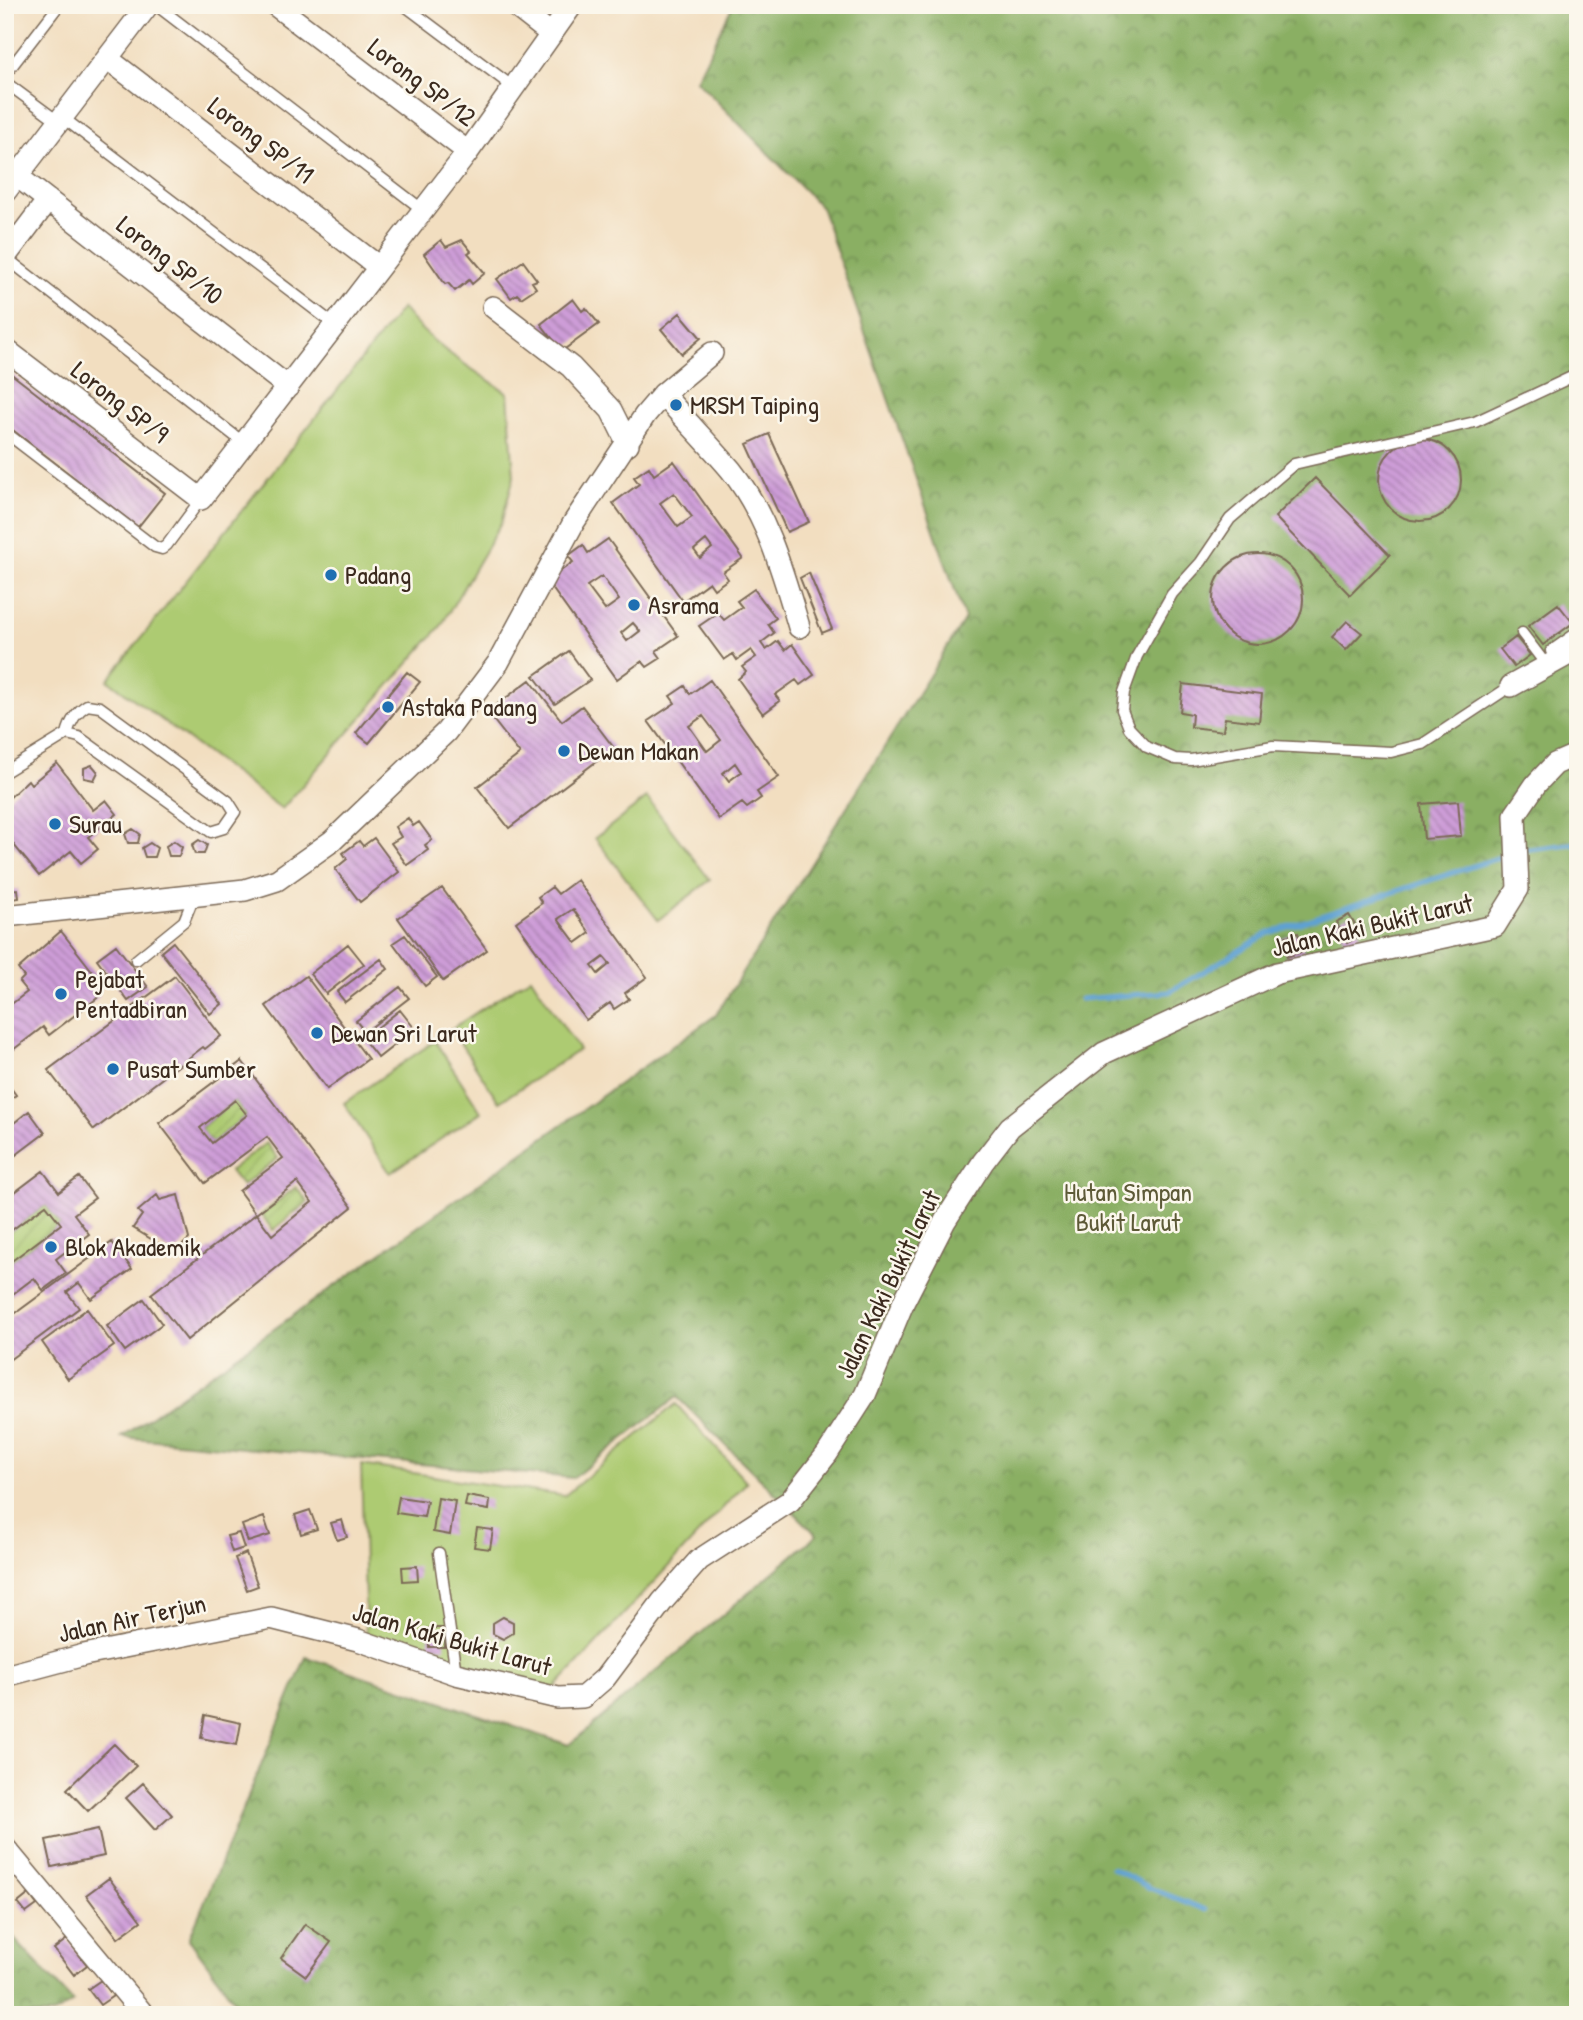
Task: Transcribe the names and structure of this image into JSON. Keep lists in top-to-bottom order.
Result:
{
  "streets": {
    "street": [
      "Lorong SP/12",
      "Lorong SP/11",
      "Lorong SP/10",
      "Lorong SP/9",
      "Jalan Kaki Bukit Larut",
      "Jalan Air Terjun"
    ]
  },
  "crossings": [
    ["Jalan Kaki Bukit Larut", "Jalan Air Terjun"]
  ],
  "parks": ["Hutan Simpan Bukit Larut"],
  "places": [
    "MRSM Taiping",
    "Padang",
    "Asrama",
    "Astaka Padang",
    "Dewan Makan",
    "Surau",
    "Pejabat Pentadbiran",
    "Dewan Sri Larut",
    "Pusat Sumber",
    "Blok Akademik"
  ]
}
